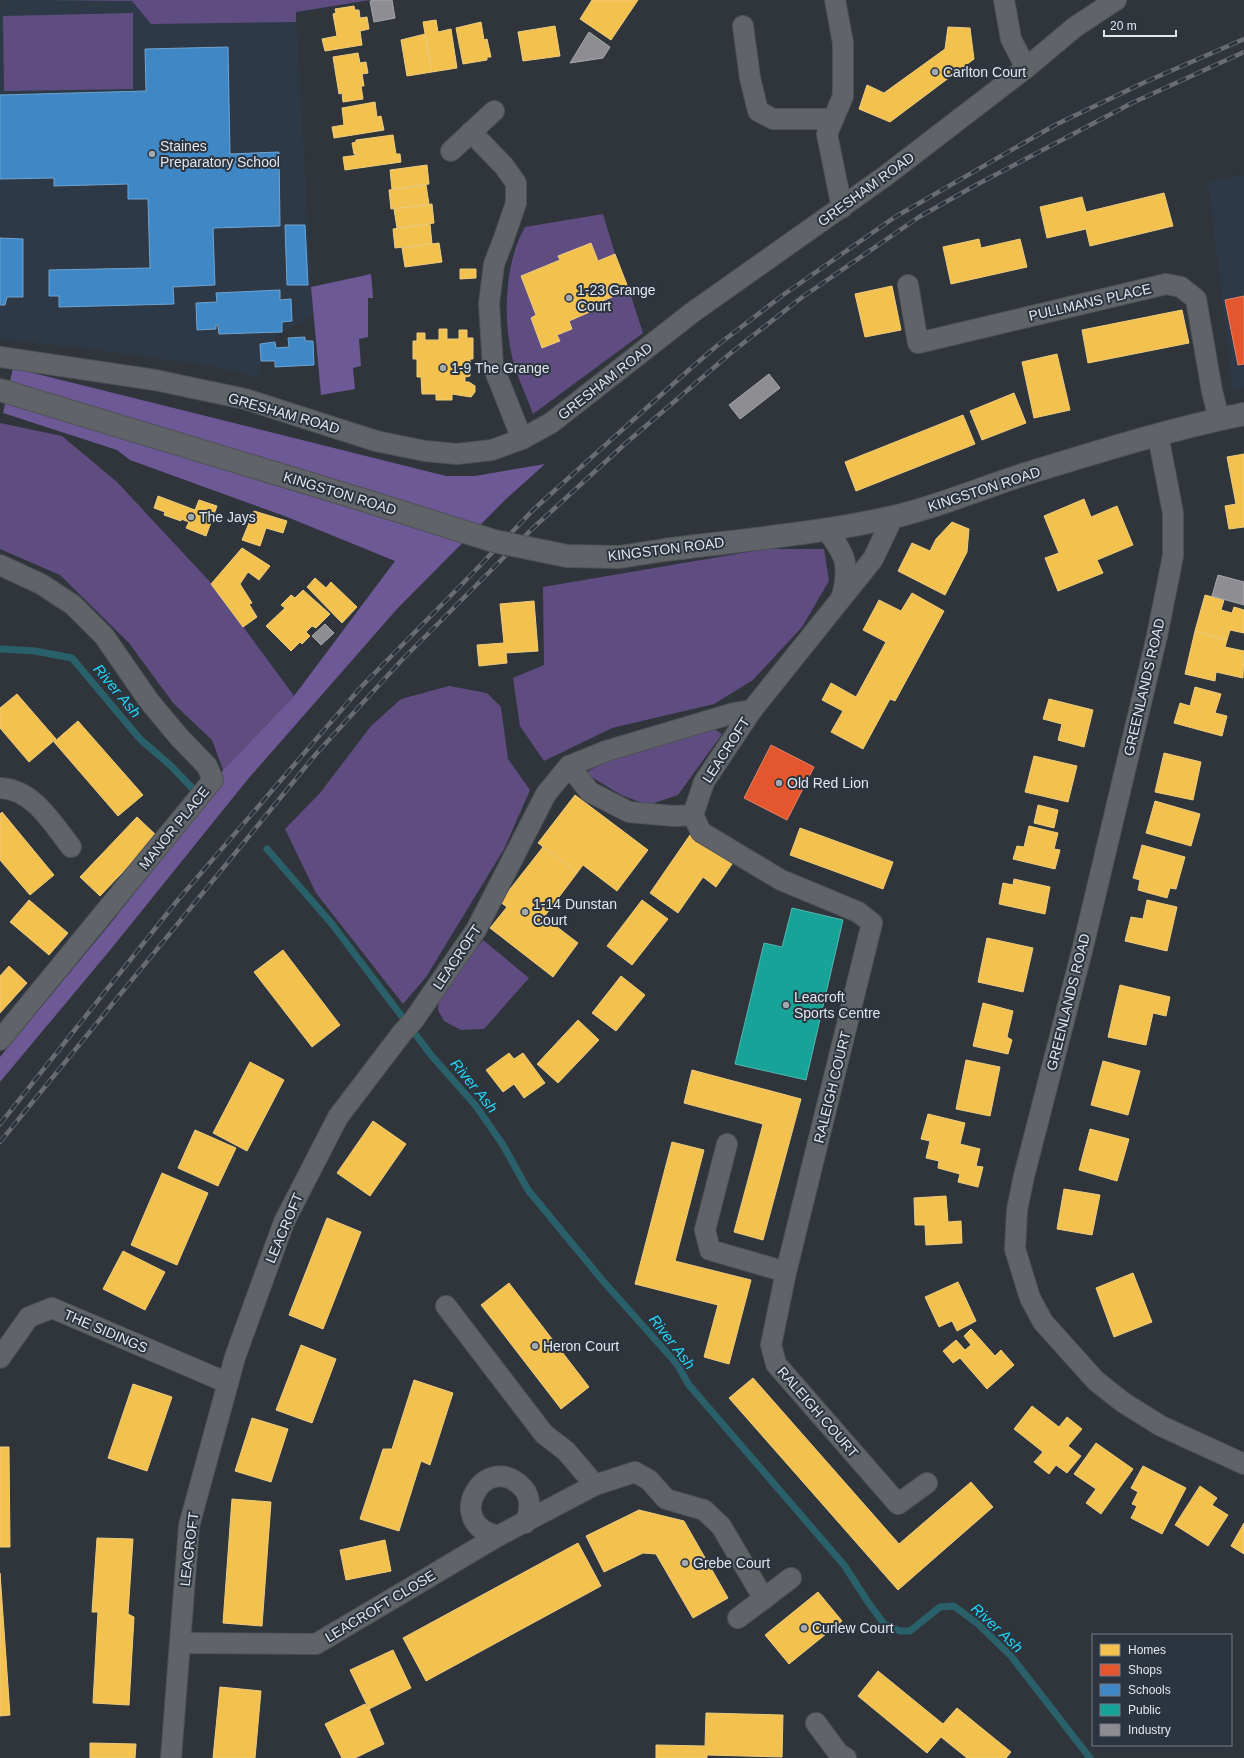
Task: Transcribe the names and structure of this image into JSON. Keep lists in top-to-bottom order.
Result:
{
  "streets": {
    "street": [
      "GRESHAM ROAD",
      "PULLMANS PLACE",
      "KINGSTON ROAD",
      "GREENLANDS ROAD",
      "LEACROFT",
      "MANOR PLACE",
      "RALEIGH COURT",
      "THE SIDINGS",
      "LEACROFT CLOSE"
    ]
  },
  "crossings": [
    ["PULLMANS PLACE", "KINGSTON ROAD"],
    ["KINGSTON ROAD", "GREENLANDS ROAD"],
    ["KINGSTON ROAD", "LEACROFT"],
    ["LEACROFT", "RALEIGH COURT"],
    ["LEACROFT", "THE SIDINGS"],
    ["LEACROFT", "LEACROFT CLOSE"]
  ],
  "water": ["River Ash"],
  "places": [
    "Carlton Court",
    "Staines Preparatory School",
    "1-23 Grange Court",
    "1-9 The Grange",
    "The Jays",
    "Old Red Lion",
    "1-14 Dunstan Court",
    "Leacroft Sports Centre",
    "Heron Court",
    "Grebe Court",
    "Curlew Court"
  ],
  "legend": [
    "Homes",
    "Shops",
    "Schools",
    "Public",
    "Industry"
  ],
  "scale_bar": "20 m"
}
